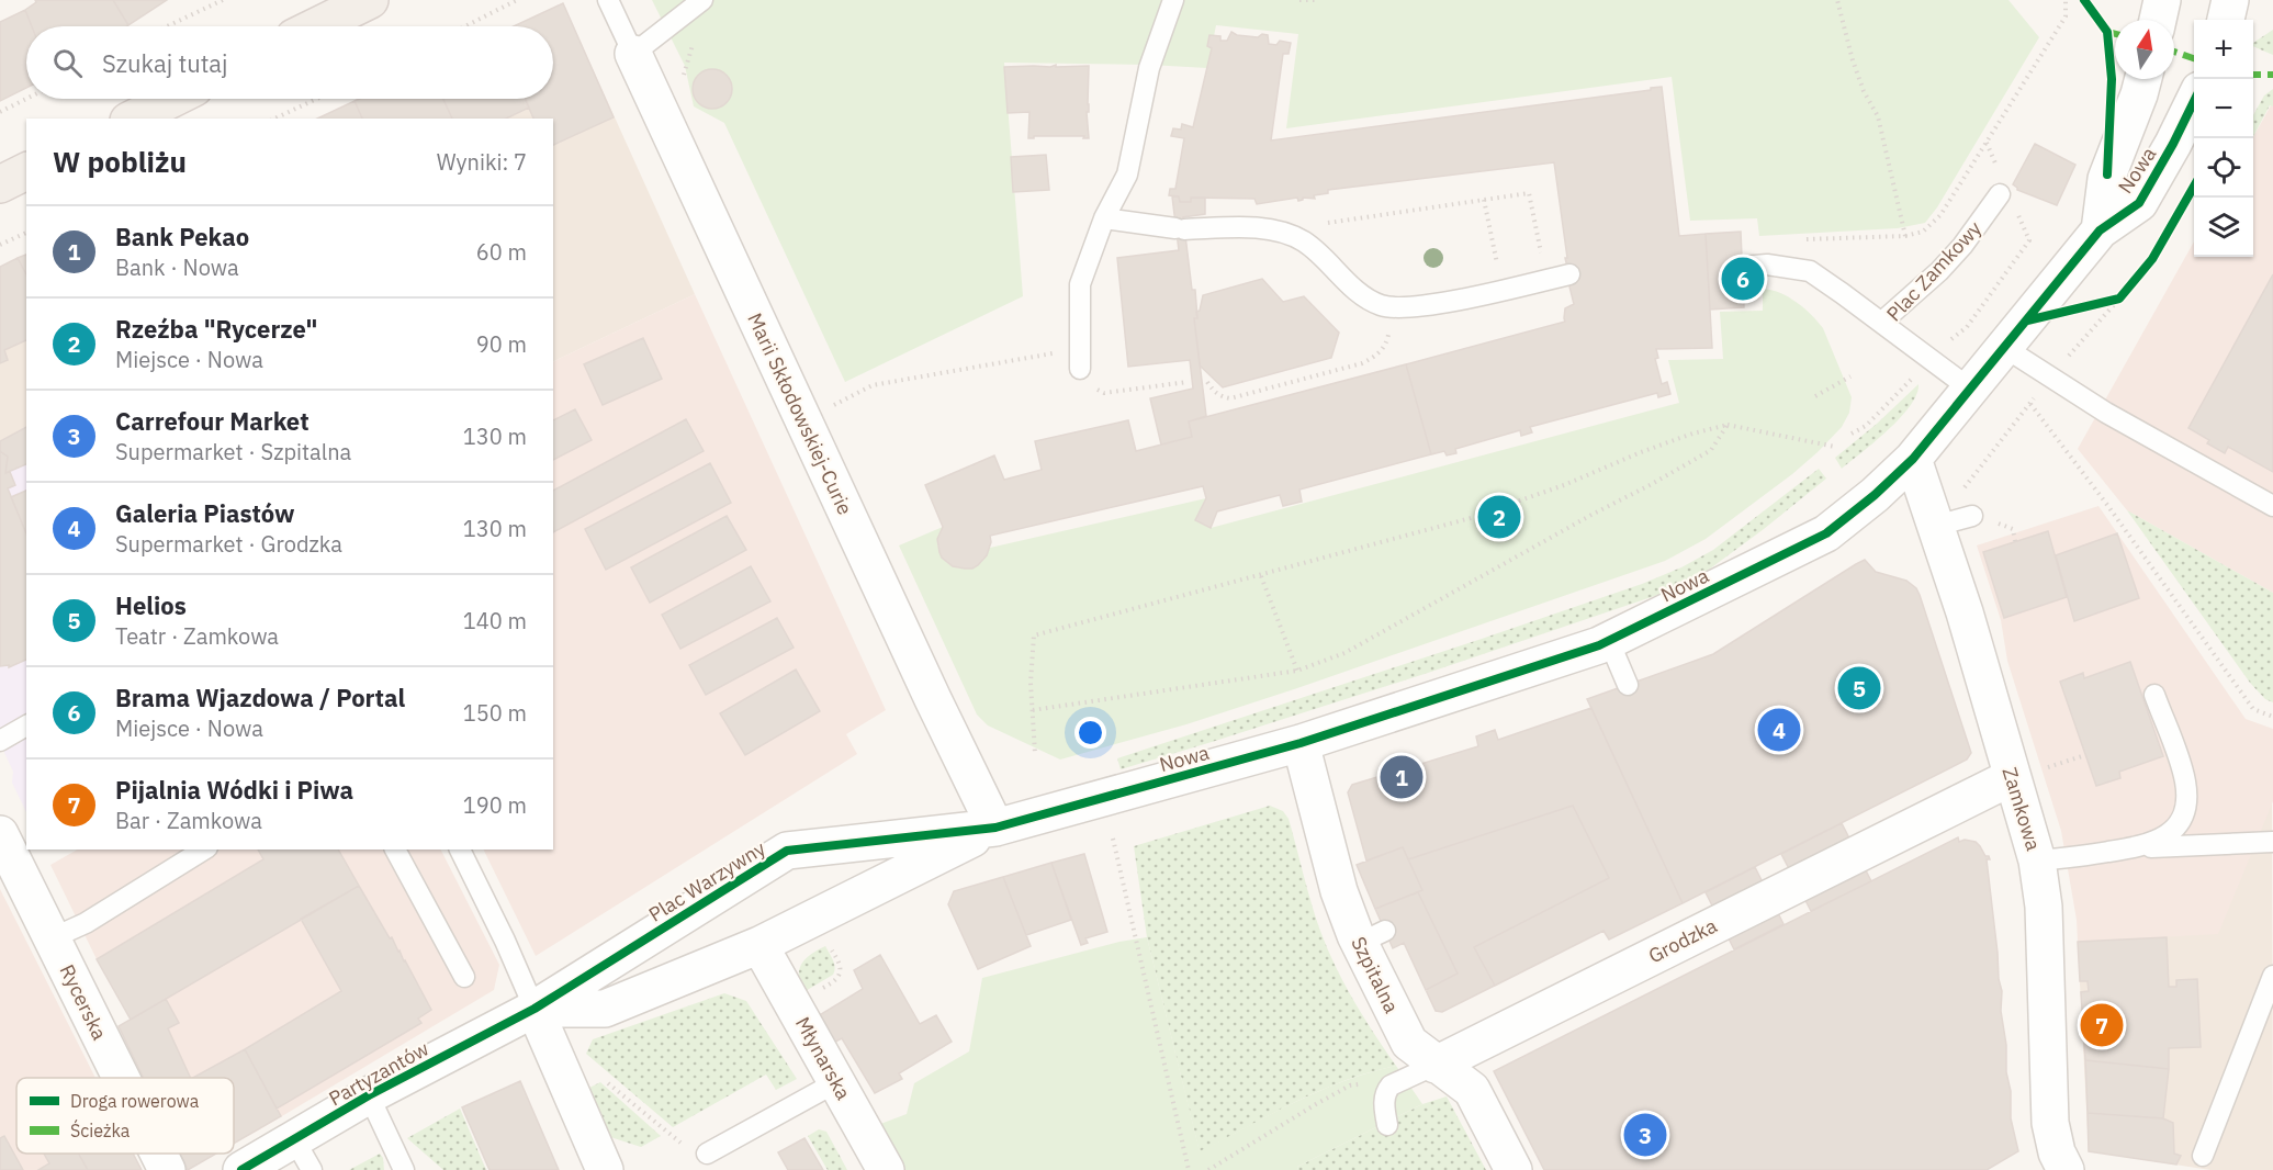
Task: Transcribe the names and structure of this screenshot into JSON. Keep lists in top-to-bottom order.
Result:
{
  "streets": {
    "street": [
      "Nowa",
      "Marii Skłodowskiej-Curie",
      "Zamkowa",
      "Plac Warzywny",
      "Grodzka",
      "Szpitalna",
      "Rycerska",
      "Młynarska",
      "Partyzantów"
    ],
    "lane": ["Plac Zamkowy"]
  },
  "crossings": [
    ["Nowa", "Plac Zamkowy"],
    ["Nowa", "Marii Skłodowskiej-Curie"],
    ["Nowa", "Zamkowa"],
    ["Nowa", "Plac Warzywny"],
    ["Nowa", "Szpitalna"],
    ["Marii Skłodowskiej-Curie", "Plac Warzywny"],
    ["Zamkowa", "Grodzka"],
    ["Plac Warzywny", "Partyzantów"],
    ["Grodzka", "Szpitalna"]
  ],
  "legend": ["Droga rowerowa", "Ścieżka"],
  "north": "top",
  "page": {
    "map_buttons": ["+", "−"],
    "search": "Szukaj tutaj",
    "heading": ["W pobliżu", "Wyniki: 7"],
    "list": [
      {
        "mark": "1",
        "name": "Bank Pekao",
        "note": "Bank · Nowa",
        "value": "60 m"
      },
      {
        "mark": "2",
        "name": "Rzeźba \"Rycerze\"",
        "note": "Miejsce · Nowa",
        "value": "90 m"
      },
      {
        "mark": "3",
        "name": "Carrefour Market",
        "note": "Supermarket · Szpitalna",
        "value": "130 m"
      },
      {
        "mark": "4",
        "name": "Galeria Piastów",
        "note": "Supermarket · Grodzka",
        "value": "130 m"
      },
      {
        "mark": "5",
        "name": "Helios",
        "note": "Teatr · Zamkowa",
        "value": "140 m"
      },
      {
        "mark": "6",
        "name": "Brama Wjazdowa / Portal",
        "note": "Miejsce · Nowa",
        "value": "150 m"
      },
      {
        "mark": "7",
        "name": "Pijalnia Wódki i Piwa",
        "note": "Bar · Zamkowa",
        "value": "190 m"
      }
    ],
    "pins": [
      "6",
      "2",
      "5",
      "4",
      "1",
      "7",
      "3"
    ]
  }
}
